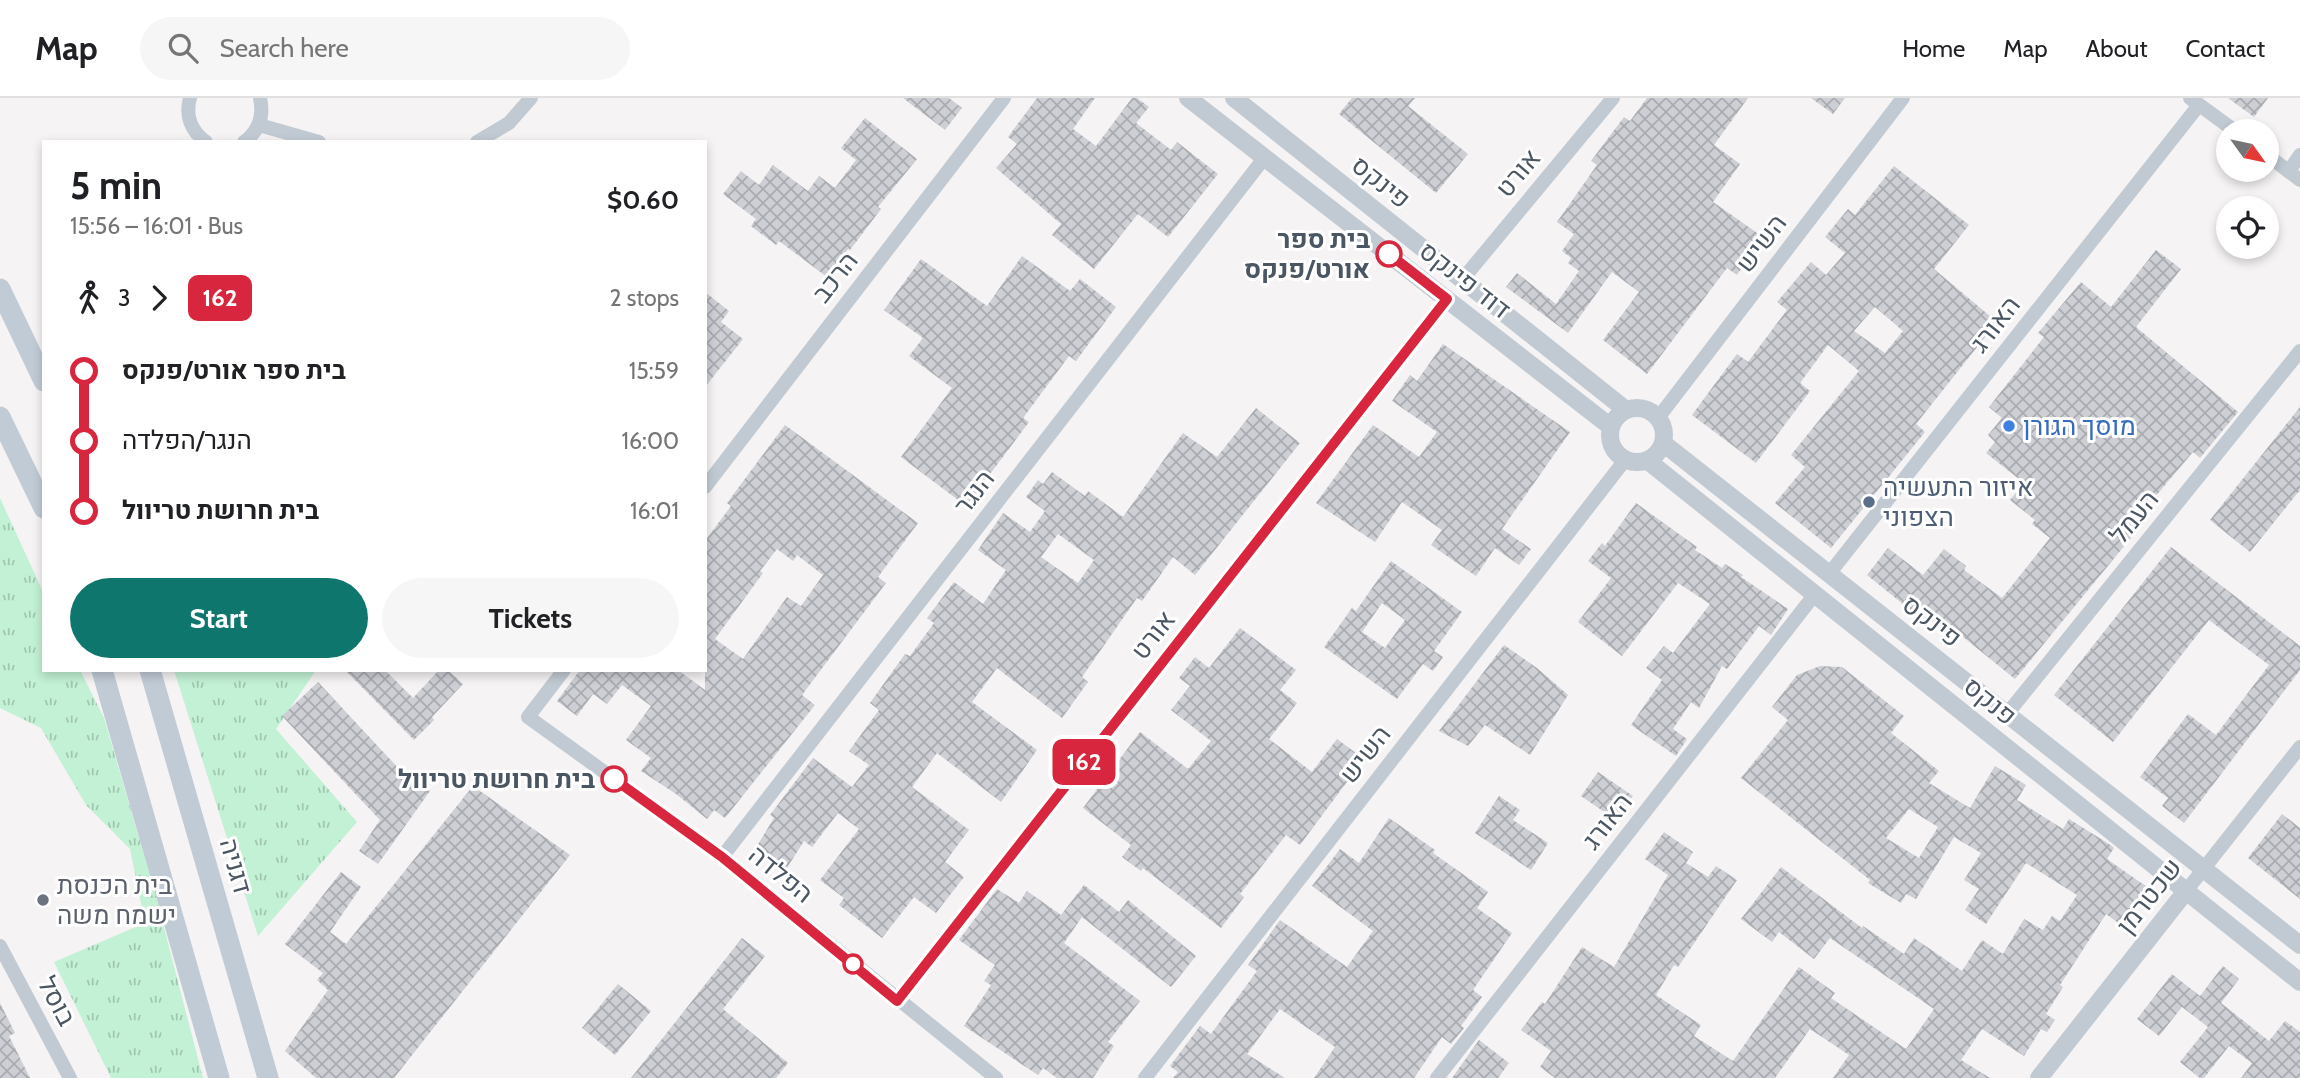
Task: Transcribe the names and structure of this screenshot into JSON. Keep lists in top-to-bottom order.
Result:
{
  "streets": {
    "main road": ["דגניה"],
    "street": [
      "אורט",
      "פינקס",
      "השיש",
      "הרכב",
      "דוד פינקס",
      "האורג",
      "הנגר",
      "העמל",
      "פנקס",
      "הפלדה",
      "שכטרמן",
      "בוסל"
    ]
  },
  "crossings": [
    ["אורט", "פינקס"],
    ["אורט", "דוד פינקס"],
    ["אורט", "הפלדה"],
    ["פינקס", "השיש"],
    ["פינקס", "דוד פינקס"],
    ["פינקס", "האורג"],
    ["פינקס", "העמל"],
    ["פינקס", "פנקס"],
    ["פינקס", "שכטרמן"],
    ["השיש", "דוד פינקס"],
    ["השיש", "פנקס"],
    ["דוד פינקס", "הנגר"],
    ["דוד פינקס", "פנקס"],
    ["האורג", "פנקס"],
    ["הנגר", "הפלדה"],
    ["פנקס", "שכטרמן"]
  ],
  "places": [
    "בית ספר אורט/פנקס",
    "מוסך הגורן",
    "איזור התעשיה הצפוני",
    "בית חרושת טריוול",
    "בית הכנסת ישמח משה"
  ],
  "lines": ["bus line 162"],
  "north": "bottom right",
  "page": {
    "header": "Map",
    "search": "Search here",
    "nav": [
      "Home",
      "Map",
      "About",
      "Contact"
    ],
    "on_map": "162",
    "heading": ["5 min", "15:56 – 16:01 · Bus", "$0.60"],
    "legs": ["3", "162", "2 stops"],
    "list": [
      {
        "name": "בית ספר אורט/פנקס",
        "value": "15:59"
      },
      {
        "name": "הנגר/הפלדה",
        "value": "16:00"
      },
      {
        "name": "בית חרושת טריוול",
        "value": "16:01"
      }
    ],
    "buttons": ["Start", "Tickets"]
  }
}
